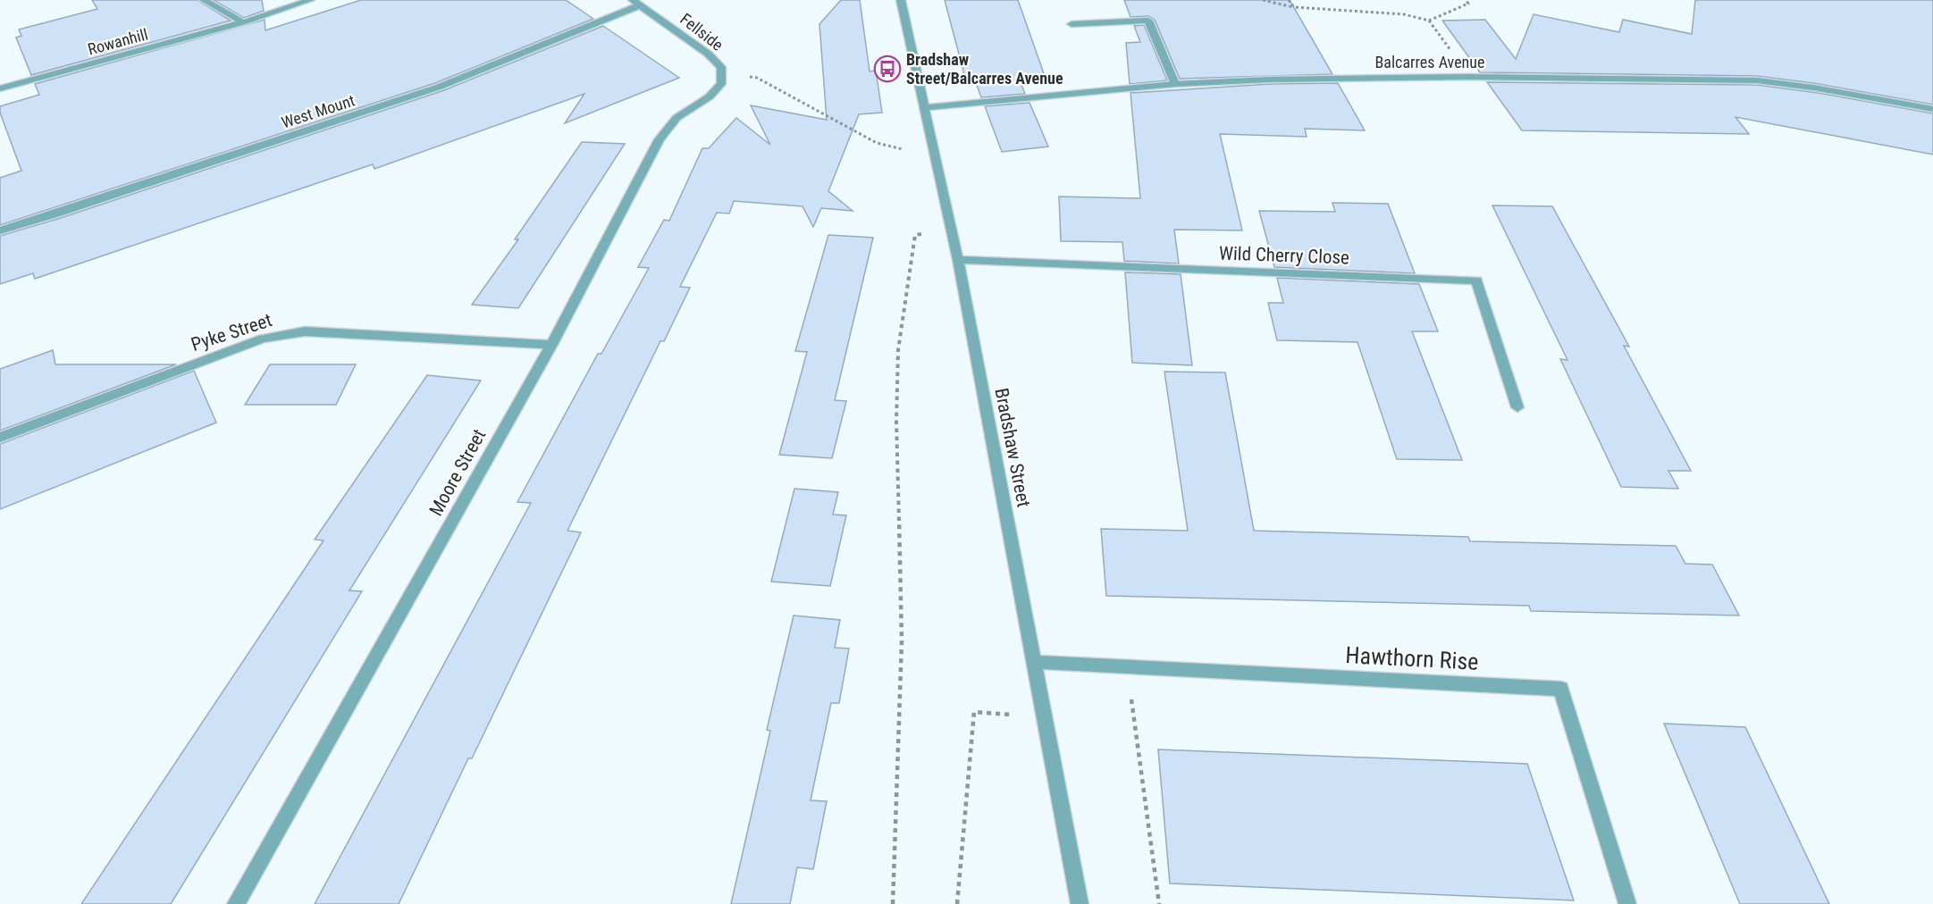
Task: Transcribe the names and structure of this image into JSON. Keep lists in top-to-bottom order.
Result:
{
  "streets": {
    "street": [
      "Fellside",
      "Rowanhill",
      "Balcarres Avenue",
      "West Mount",
      "Wild Cherry Close",
      "Pyke Street",
      "Bradshaw Street",
      "Moore Street",
      "Hawthorn Rise"
    ]
  },
  "crossings": [
    ["Fellside", "West Mount"],
    ["Fellside", "Moore Street"],
    ["Balcarres Avenue", "Bradshaw Street"],
    ["Wild Cherry Close", "Bradshaw Street"],
    ["Pyke Street", "Moore Street"],
    ["Bradshaw Street", "Hawthorn Rise"]
  ],
  "places": {
    "bus stop": ["Bradshaw Street/Balcarres Avenue"]
  }
}
